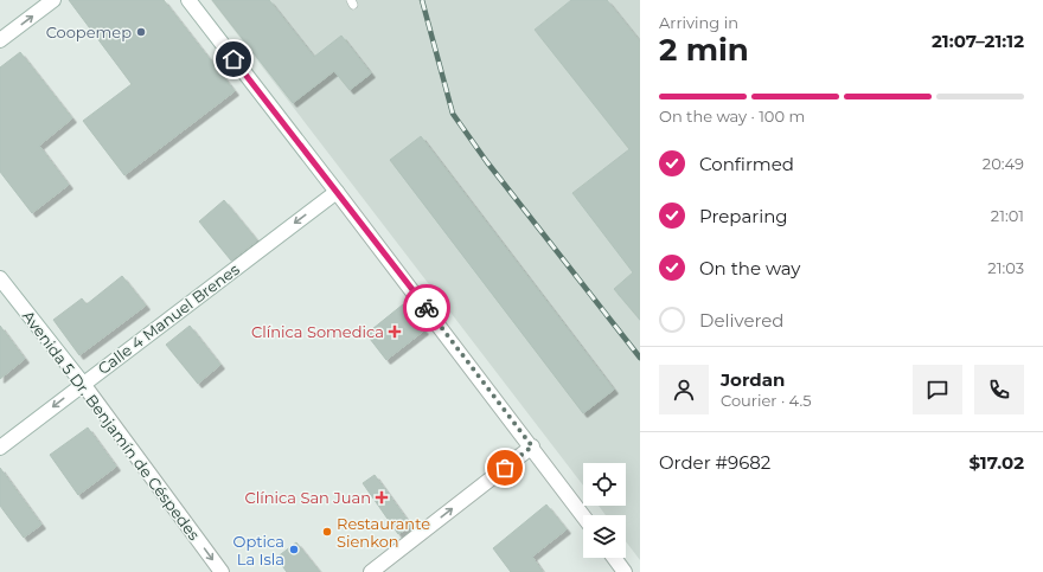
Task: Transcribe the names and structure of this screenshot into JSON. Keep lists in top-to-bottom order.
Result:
{
  "streets": {
    "street": ["Calle 4 Manuel Brenes", "Avenida 5 Dr. Benjamín de Céspedes"]
  },
  "crossings": [
    ["Calle 4 Manuel Brenes", "Avenida 5 Dr. Benjamín de Céspedes"]
  ],
  "one_way": ["Calle 4 Manuel Brenes", "Avenida 5 Dr. Benjamín de Céspedes"],
  "places": {
    "other": ["Coopemep", "Restaurante Sienkon", "Optica La Isla"],
    "health": ["Clínica Somedica", "Clínica San Juan"]
  },
  "page": {
    "heading": ["2 min", "Arriving in", "21:07–21:12"],
    "panel": [
      "Jordan",
      "Courier · 4.5",
      "Order #9682",
      "$17.02"
    ],
    "bar": "On the way · 100 m",
    "list": [
      ["Confirmed", "20:49"],
      ["Preparing", "21:01"],
      ["On the way", "21:03"],
      "Delivered"
    ]
  }
}
